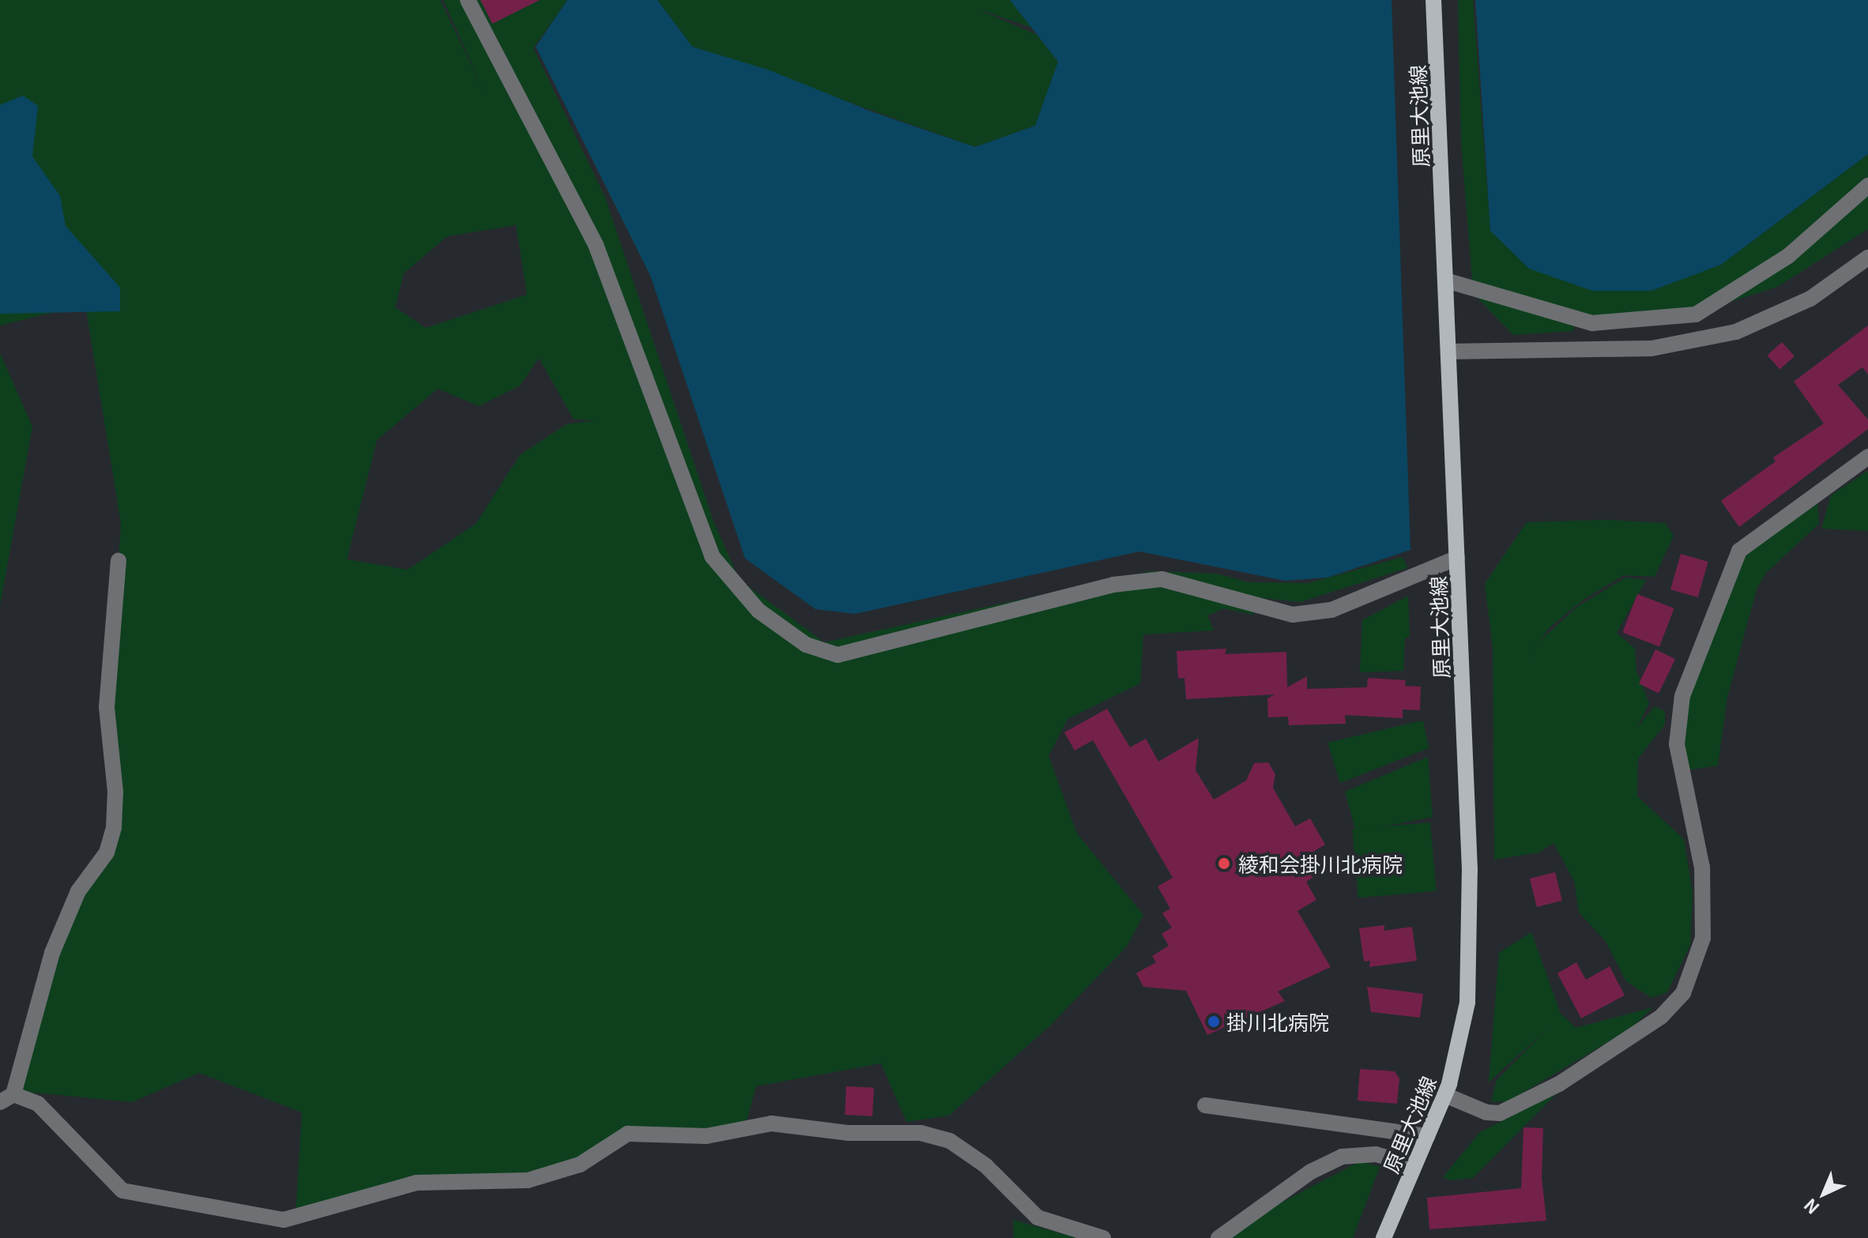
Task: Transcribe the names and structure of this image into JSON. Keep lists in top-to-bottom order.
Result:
{
  "streets": {
    "main road": ["原里大池線"]
  },
  "places": ["綾和会掛川北病院", "掛川北病院"],
  "north": "bottom left"
}
